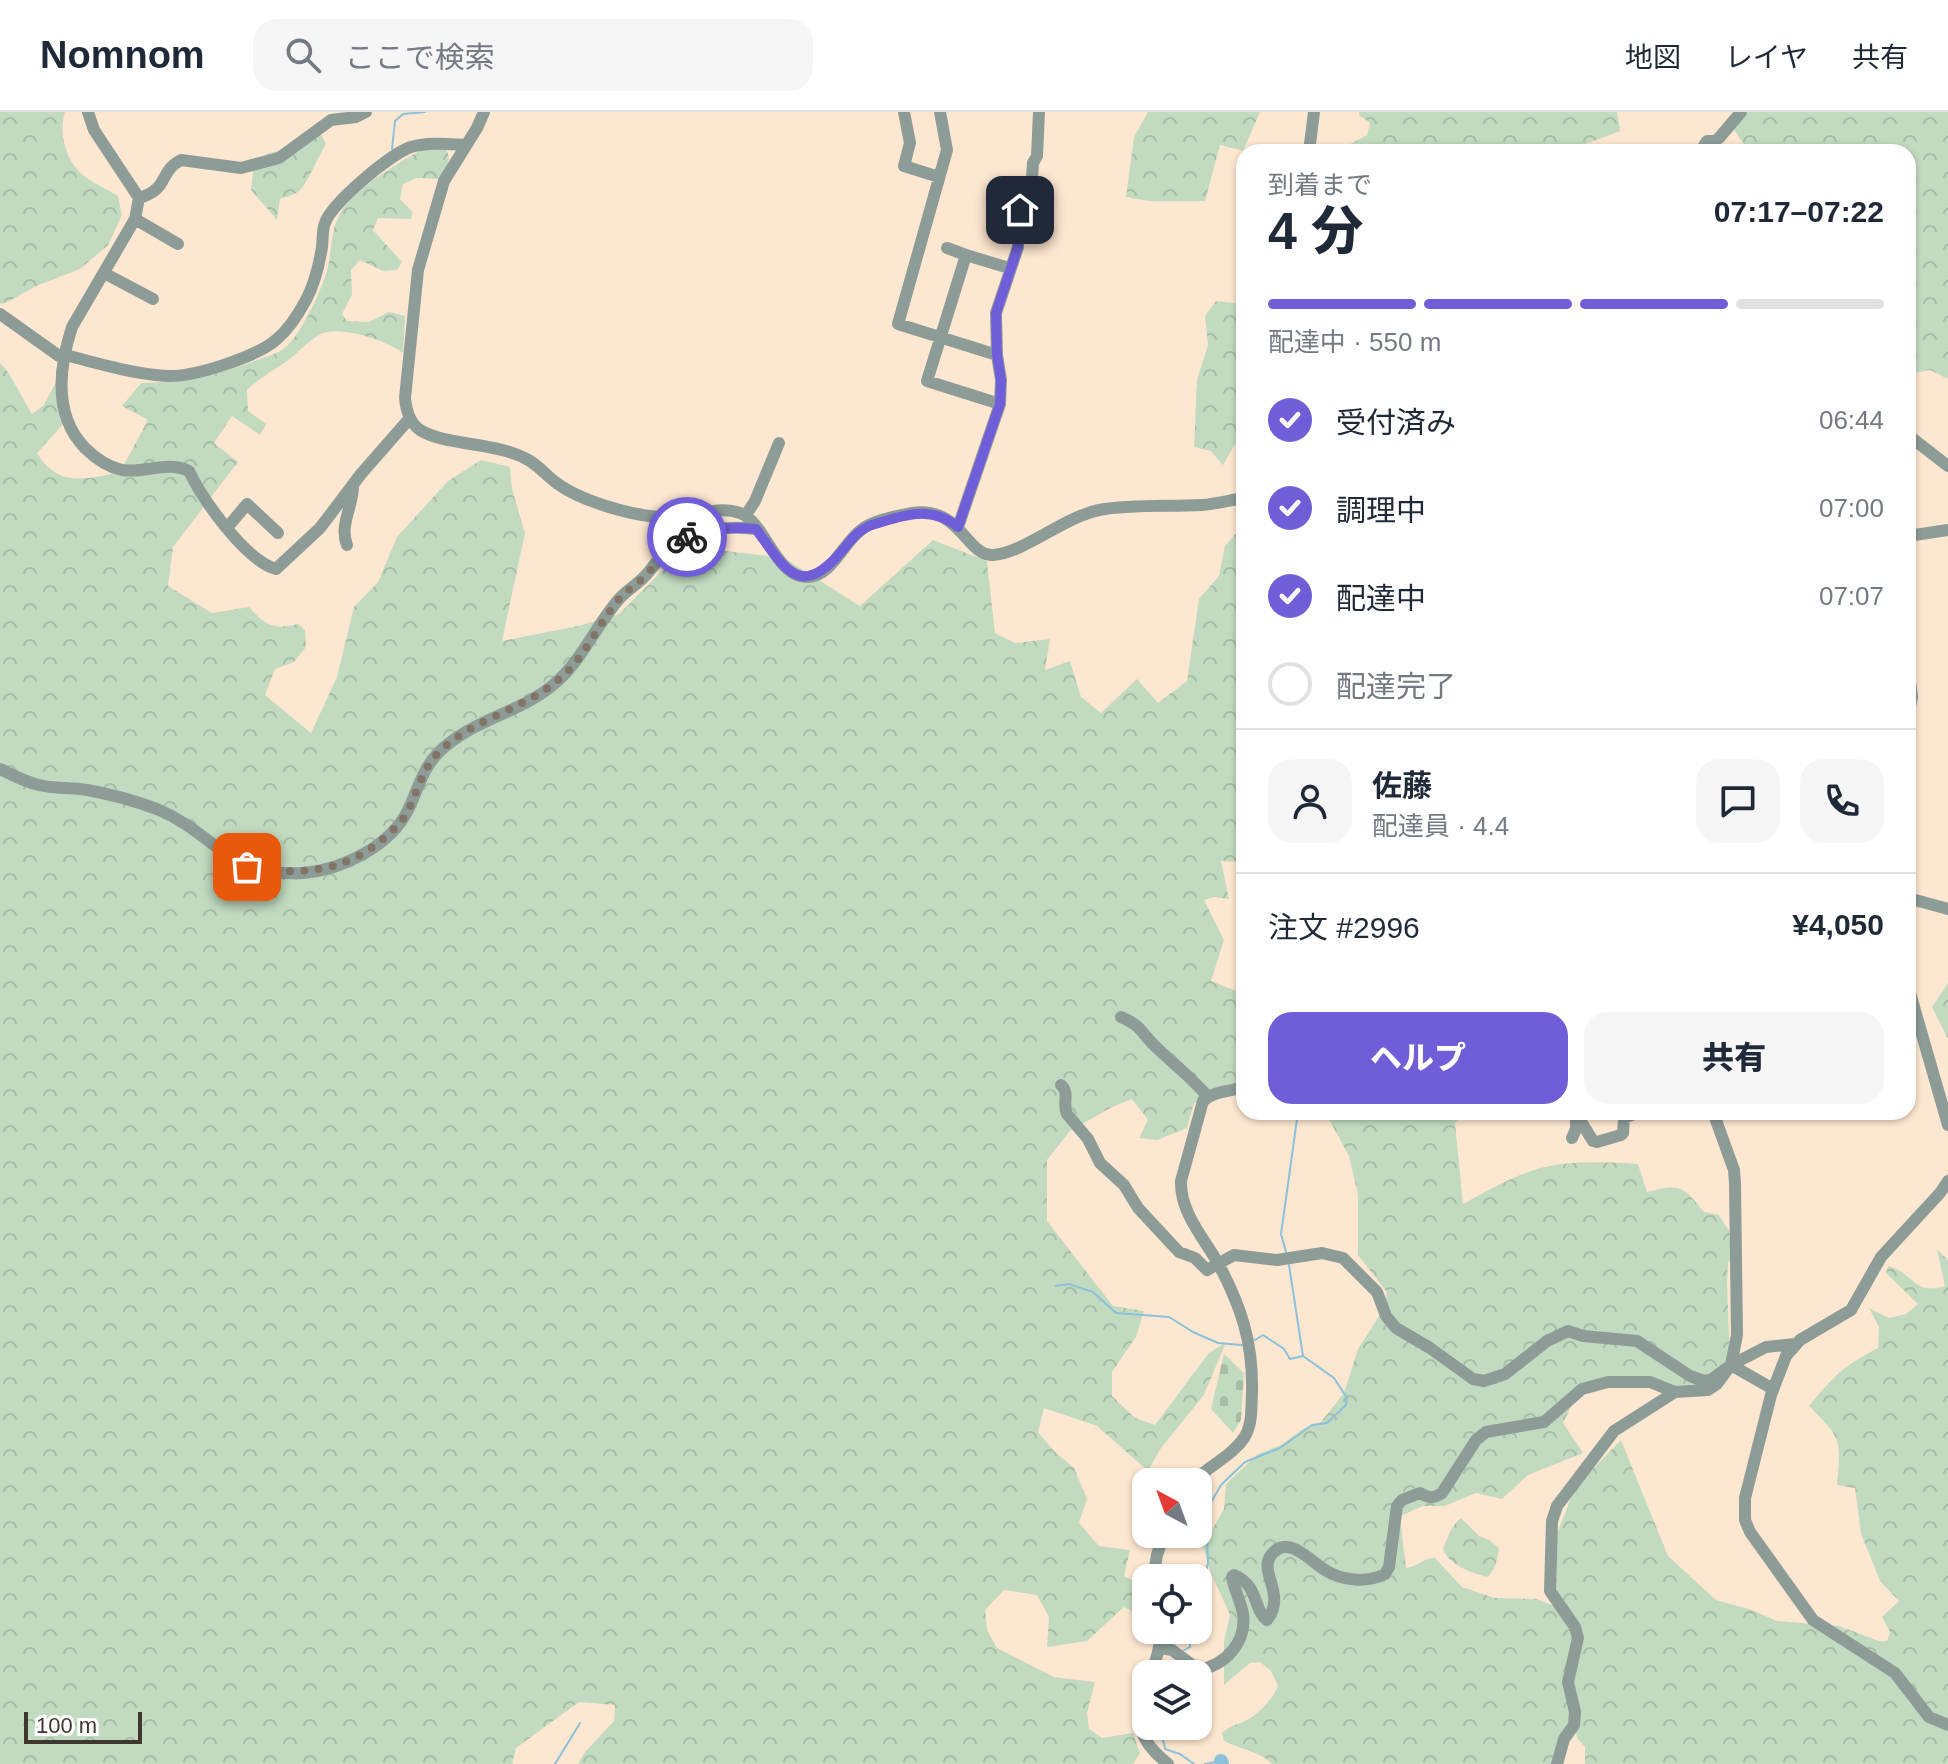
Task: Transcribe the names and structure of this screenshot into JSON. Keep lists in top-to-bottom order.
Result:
{
  "scale_bar": "100 m",
  "north": "top left",
  "page": {
    "header": "Nomnom",
    "search": "ここで検索",
    "nav": ["地図", "レイヤ", "共有"],
    "heading": ["4 分", "到着まで", "07:17–07:22"],
    "panel": [
      "佐藤",
      "配達員 · 4.4",
      "注文 #2996",
      "¥4,050"
    ],
    "bar": "配達中 · 550 m",
    "list": [
      ["受付済み", "06:44"],
      ["調理中", "07:00"],
      ["配達中", "07:07"],
      "配達完了"
    ],
    "buttons": ["ヘルプ", "共有"],
    "scale": "100 m"
  }
}
